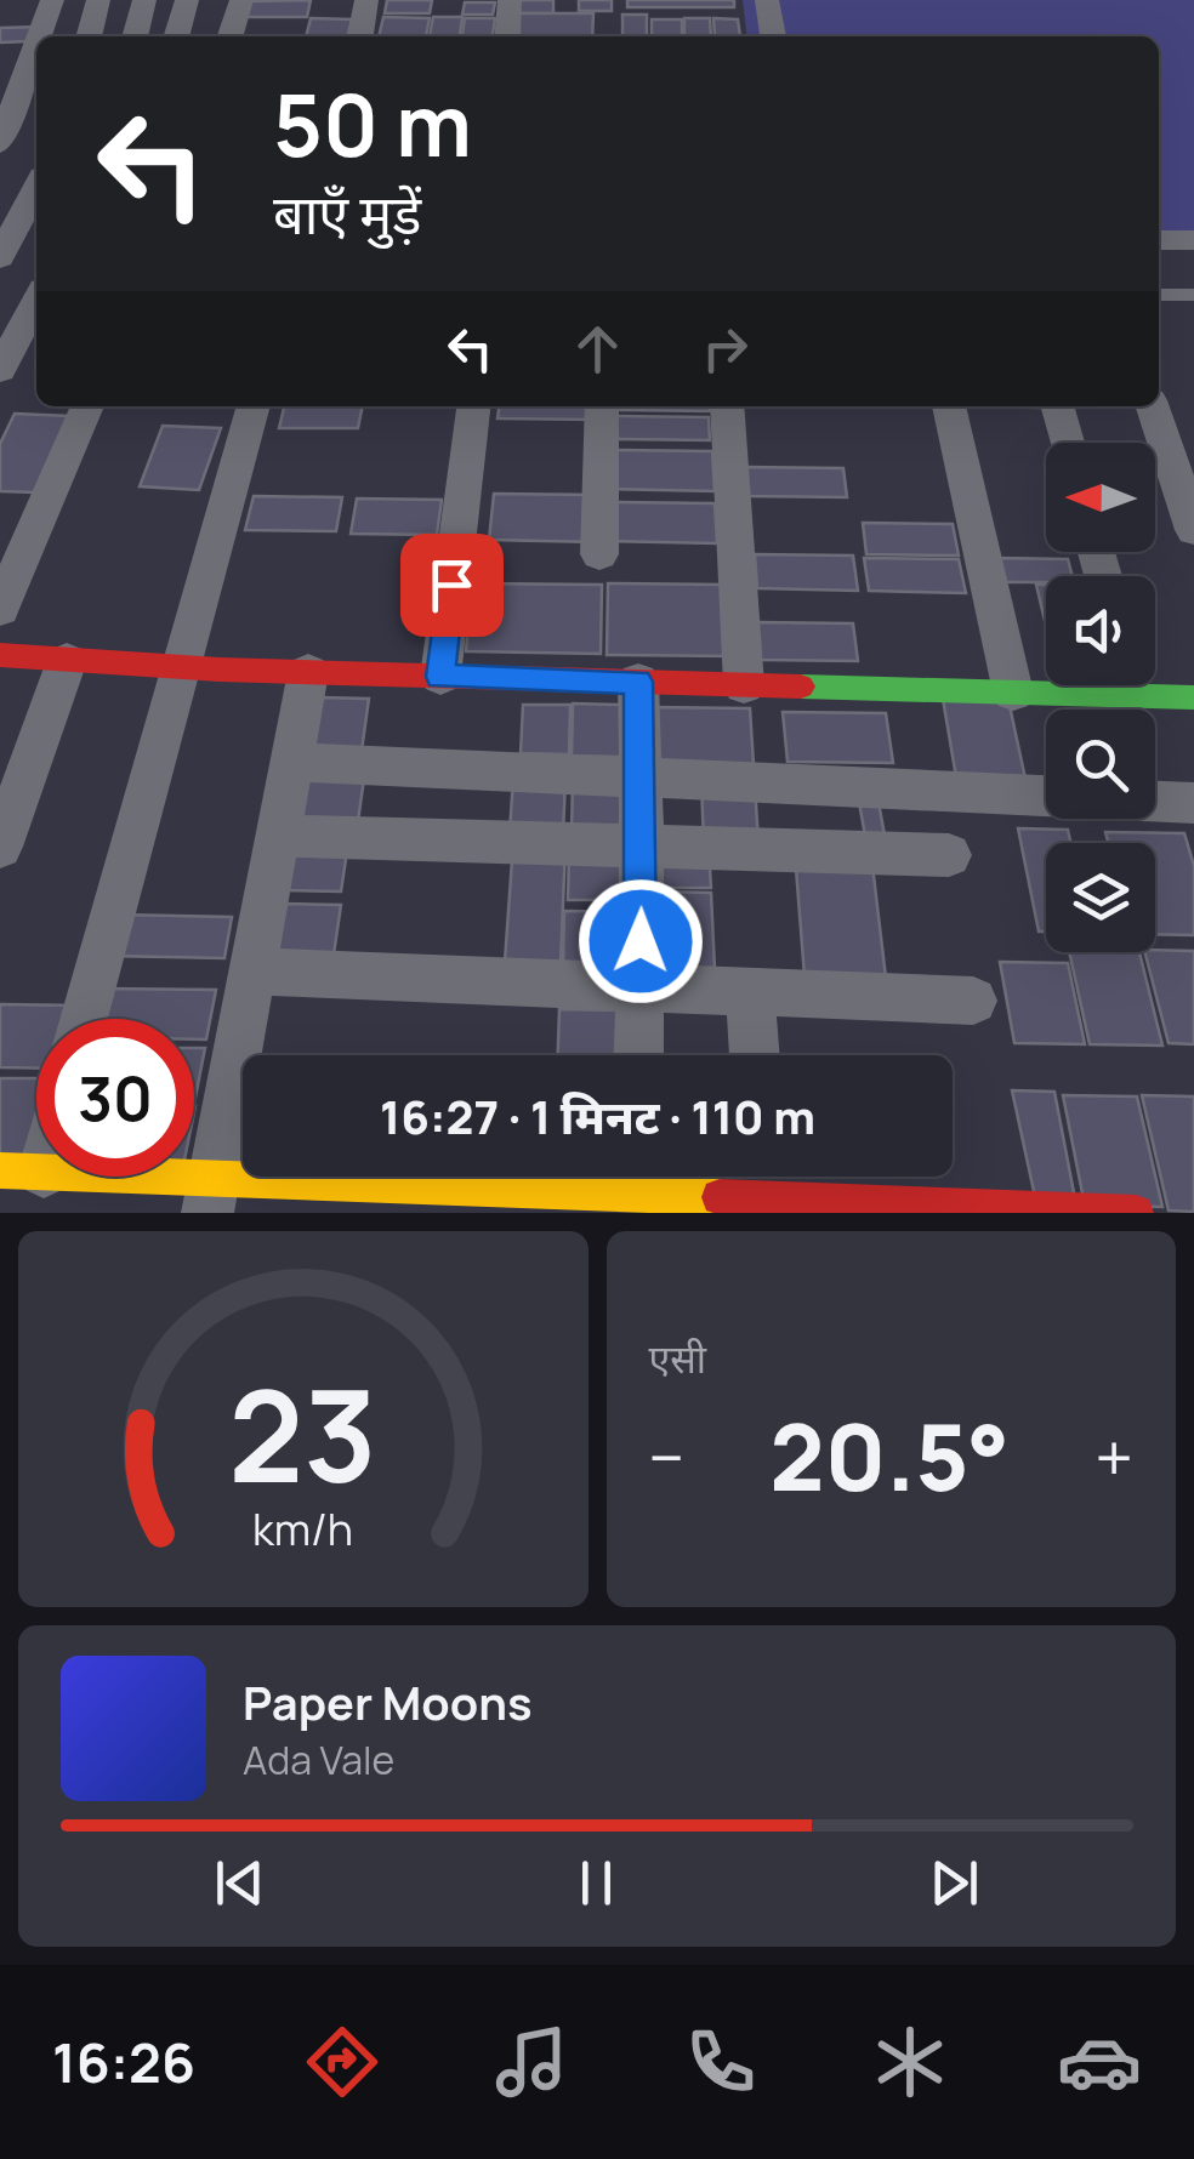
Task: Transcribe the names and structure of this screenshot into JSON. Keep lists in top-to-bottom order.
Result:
{
  "north": "left",
  "page": {
    "turn": ["50 m", "बाएँ मुड़ें"],
    "limit": "30",
    "trip": "16:27 · 1 मिनट · 110 m",
    "tile": "एसी",
    "heat": ["−", "20.5°", "+"],
    "song": ["Paper Moons", "Ada Vale"],
    "tabs": "16:26",
    "gauge": ["23", "km/h"]
  }
}
